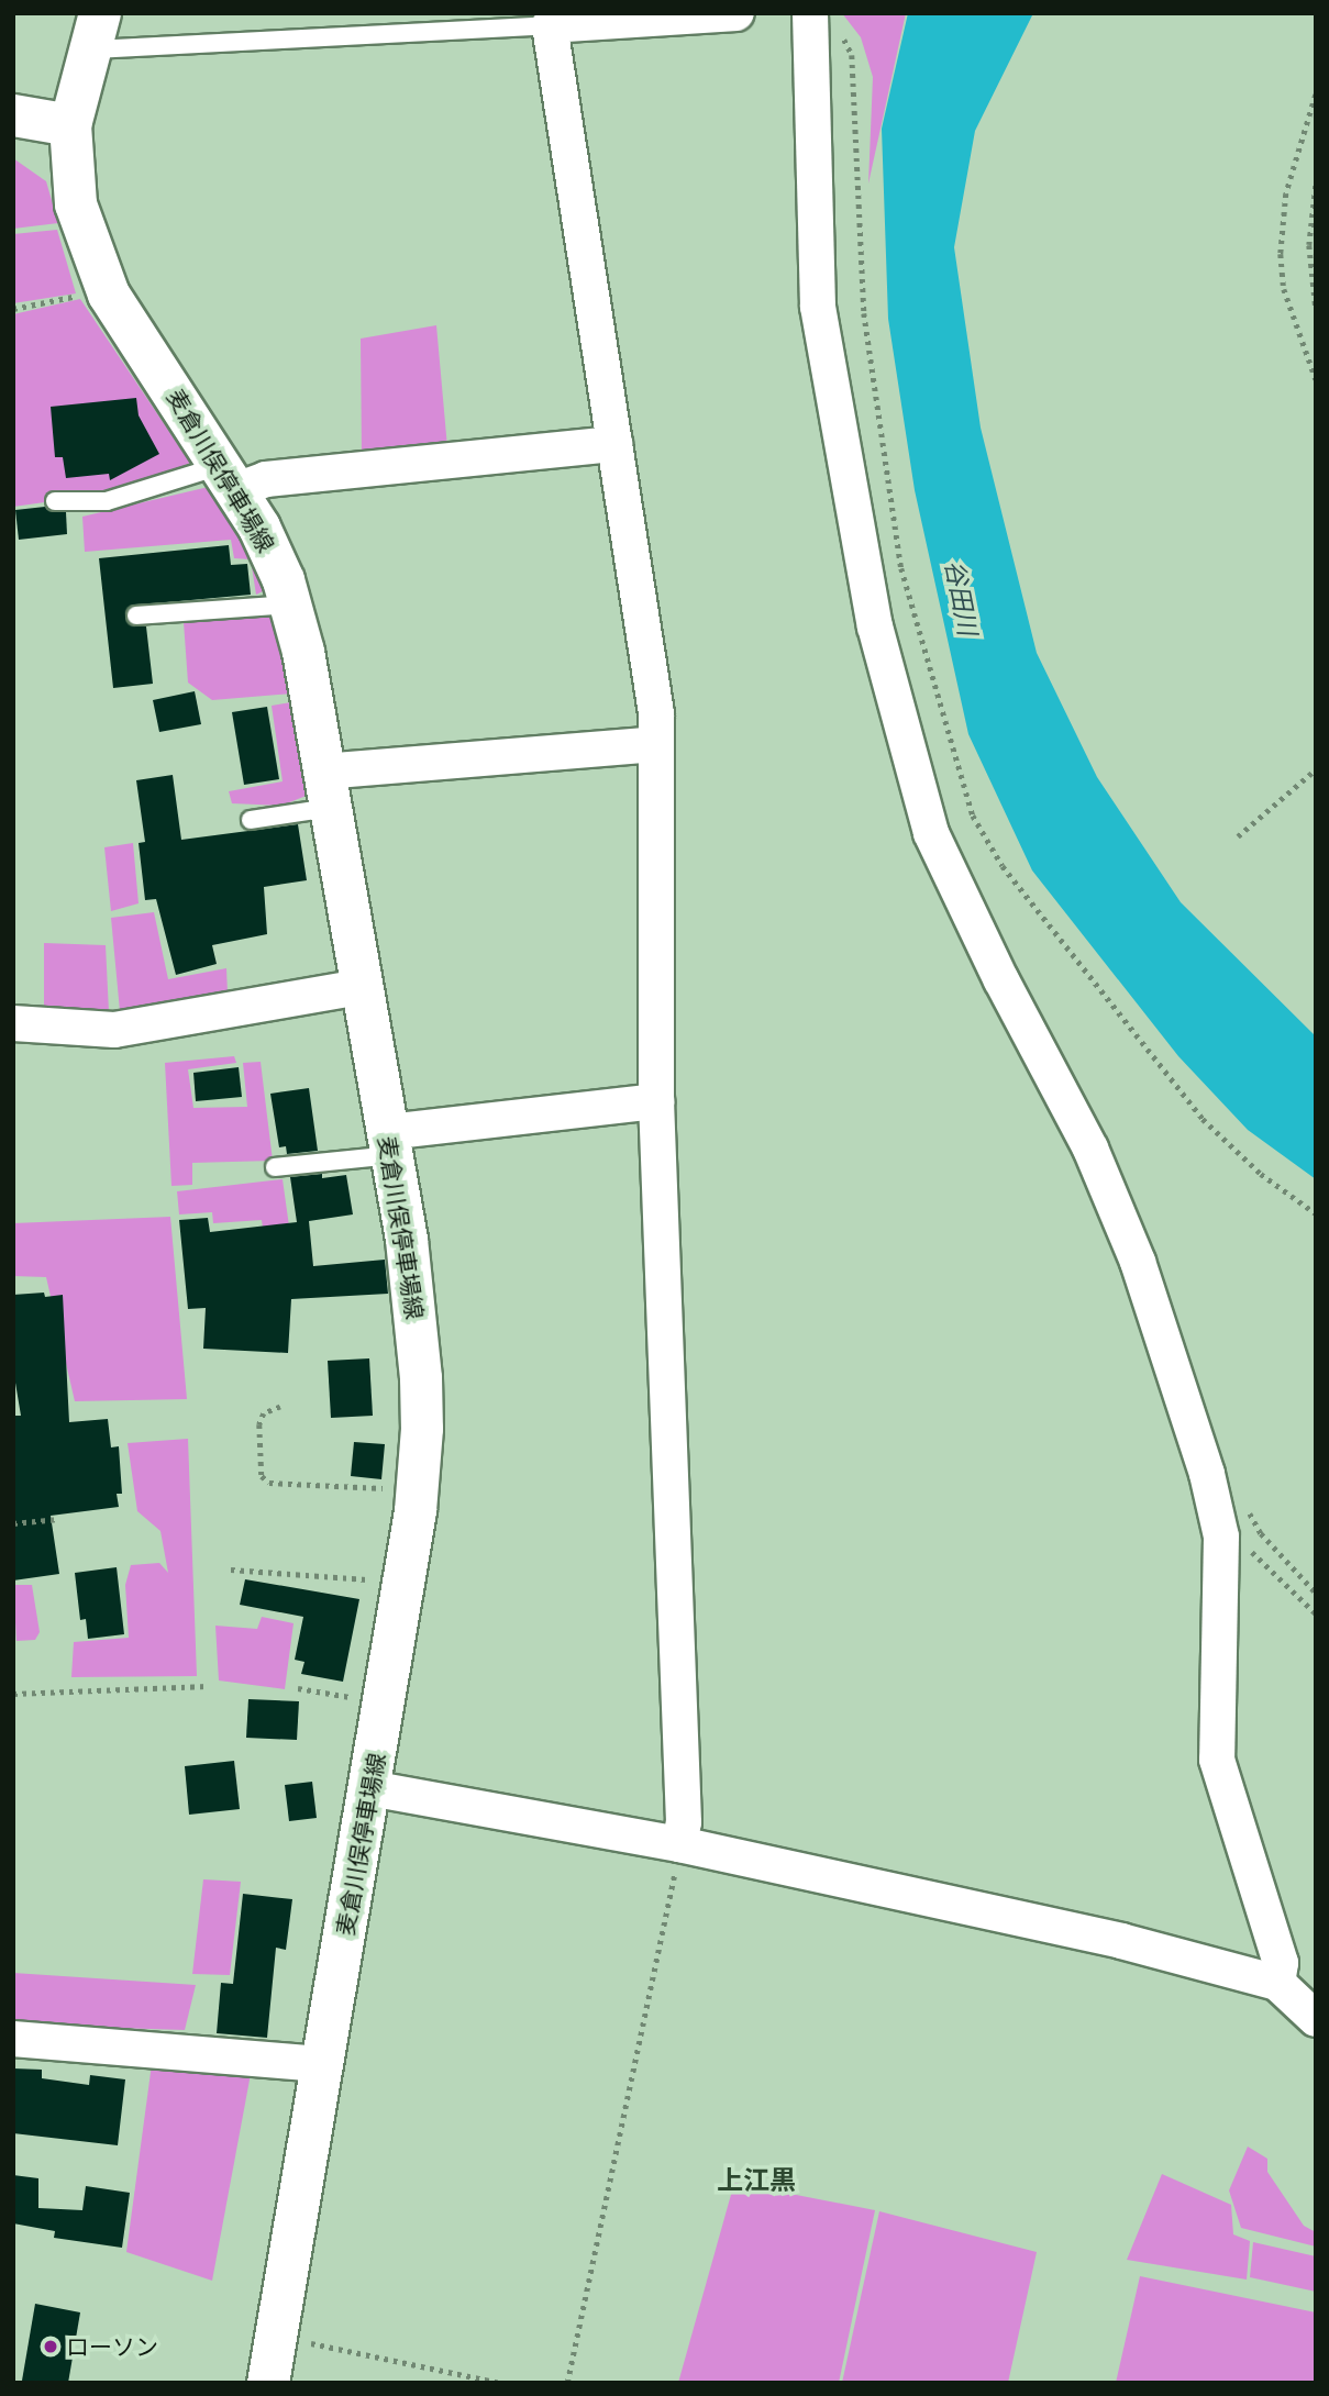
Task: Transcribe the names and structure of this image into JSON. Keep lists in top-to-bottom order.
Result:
{
  "streets": {
    "main road": ["麦倉川俣停車場線"]
  },
  "districts": ["上江黒"],
  "water": ["谷田川"],
  "places": ["ローソン"]
}
